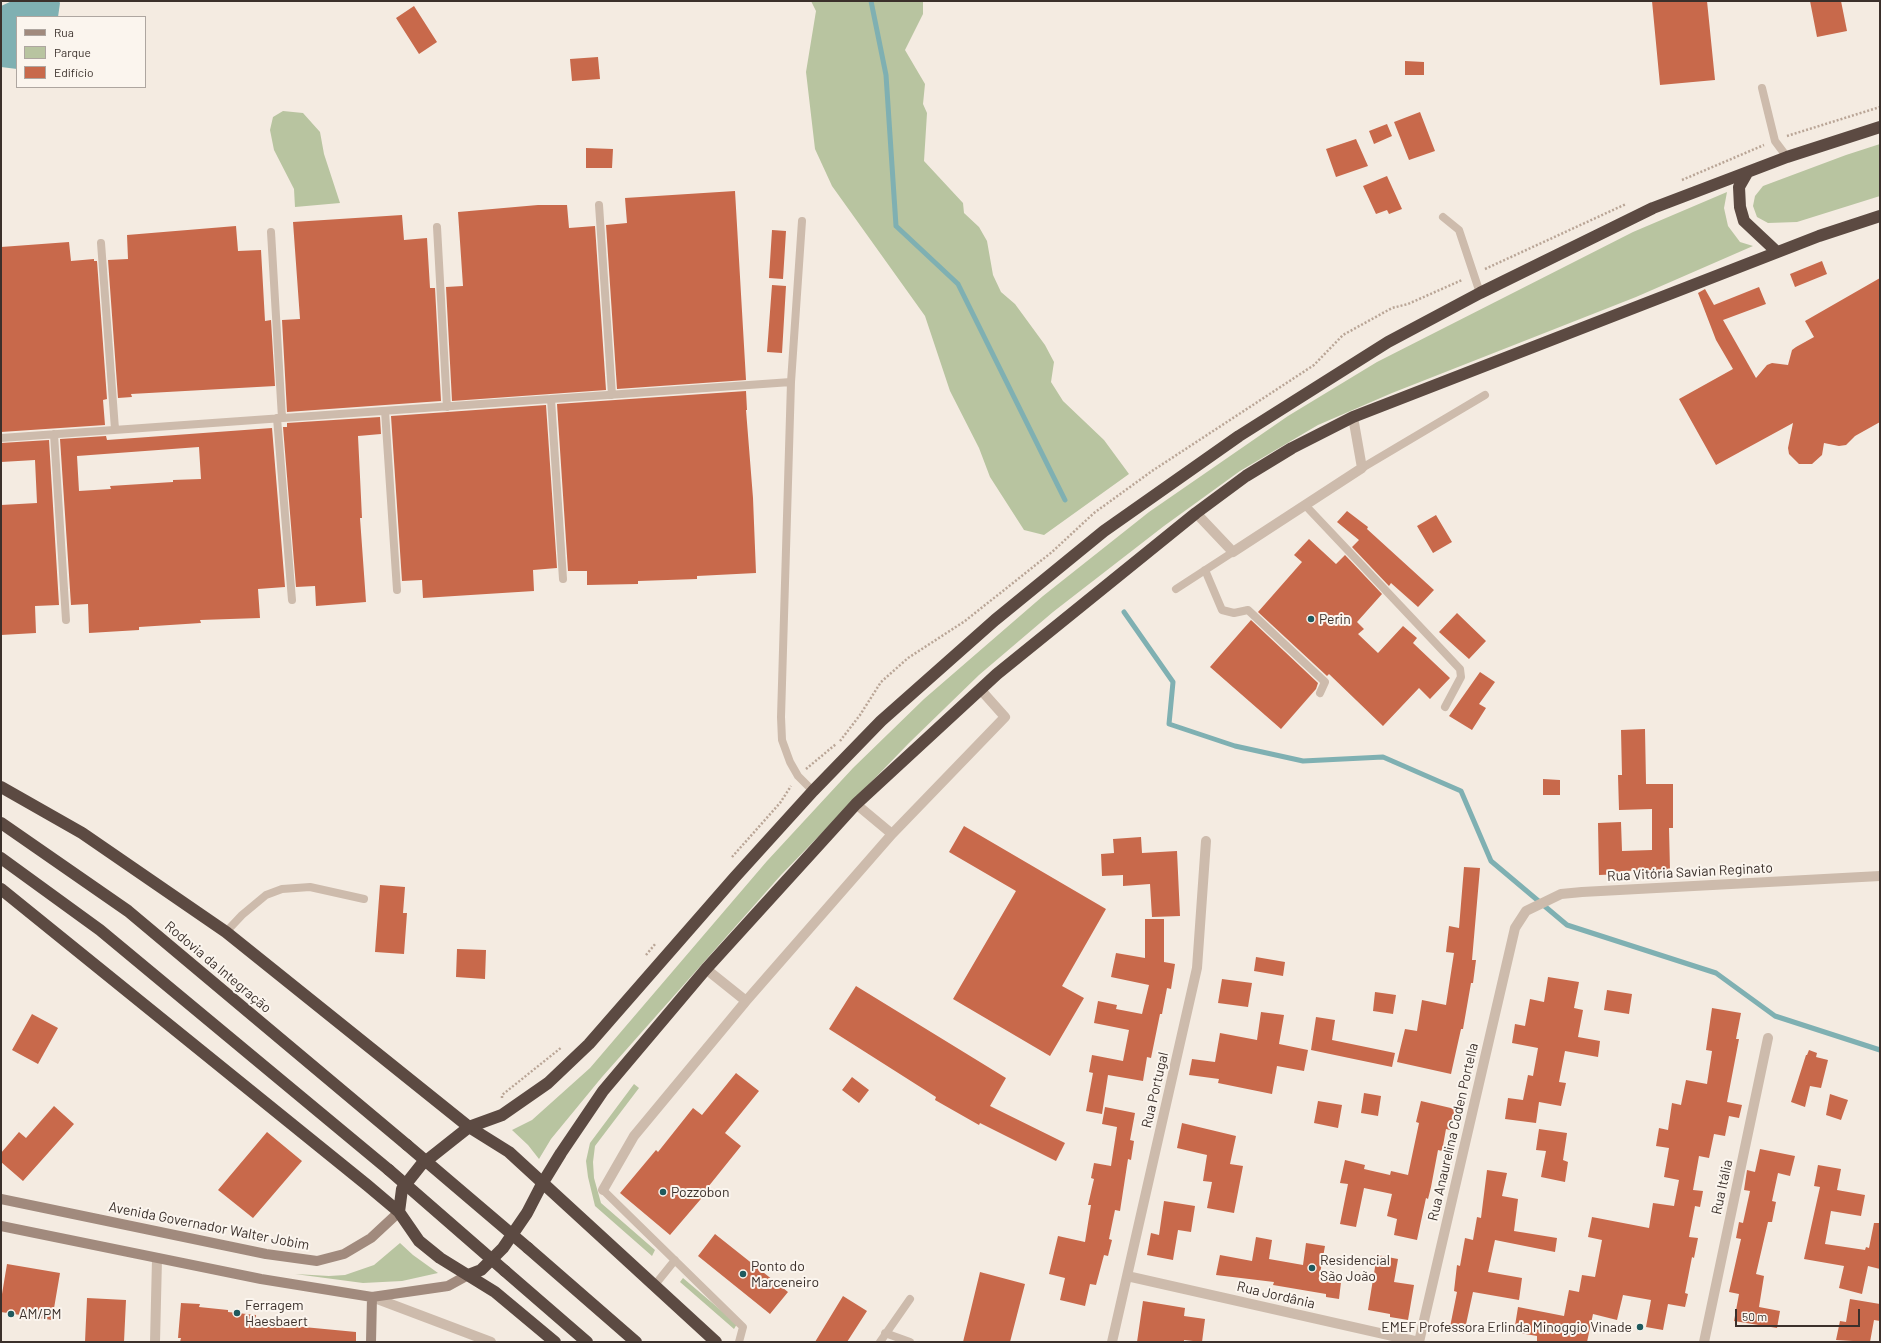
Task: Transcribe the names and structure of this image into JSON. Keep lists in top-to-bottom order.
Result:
{
  "streets": {
    "highway": ["Rodovia da Integração"],
    "main road": ["Avenida Governador Walter Jobim"],
    "street": [
      "Rua Vitória Savian Reginato",
      "Rua Portugal",
      "Rua Anaurelina Coden Portella",
      "Rua Itália",
      "Rua Jordânia"
    ]
  },
  "crossings": [
    ["Rua Vitória Savian Reginato", "Rua Anaurelina Coden Portella"],
    ["Rua Portugal", "Rua Jordânia"],
    ["Rua Anaurelina Coden Portella", "Rua Jordânia"]
  ],
  "places": [
    "Perin",
    "Pozzobon",
    "Residencial São João",
    "Ponto do Marceneiro",
    "Ferragem Haesbaert",
    "AM/PM",
    "EMEF Professora Erlinda Minoggio Vinade"
  ],
  "legend": ["Rua", "Parque", "Edifício"],
  "scale_bar": "50 m"
}
